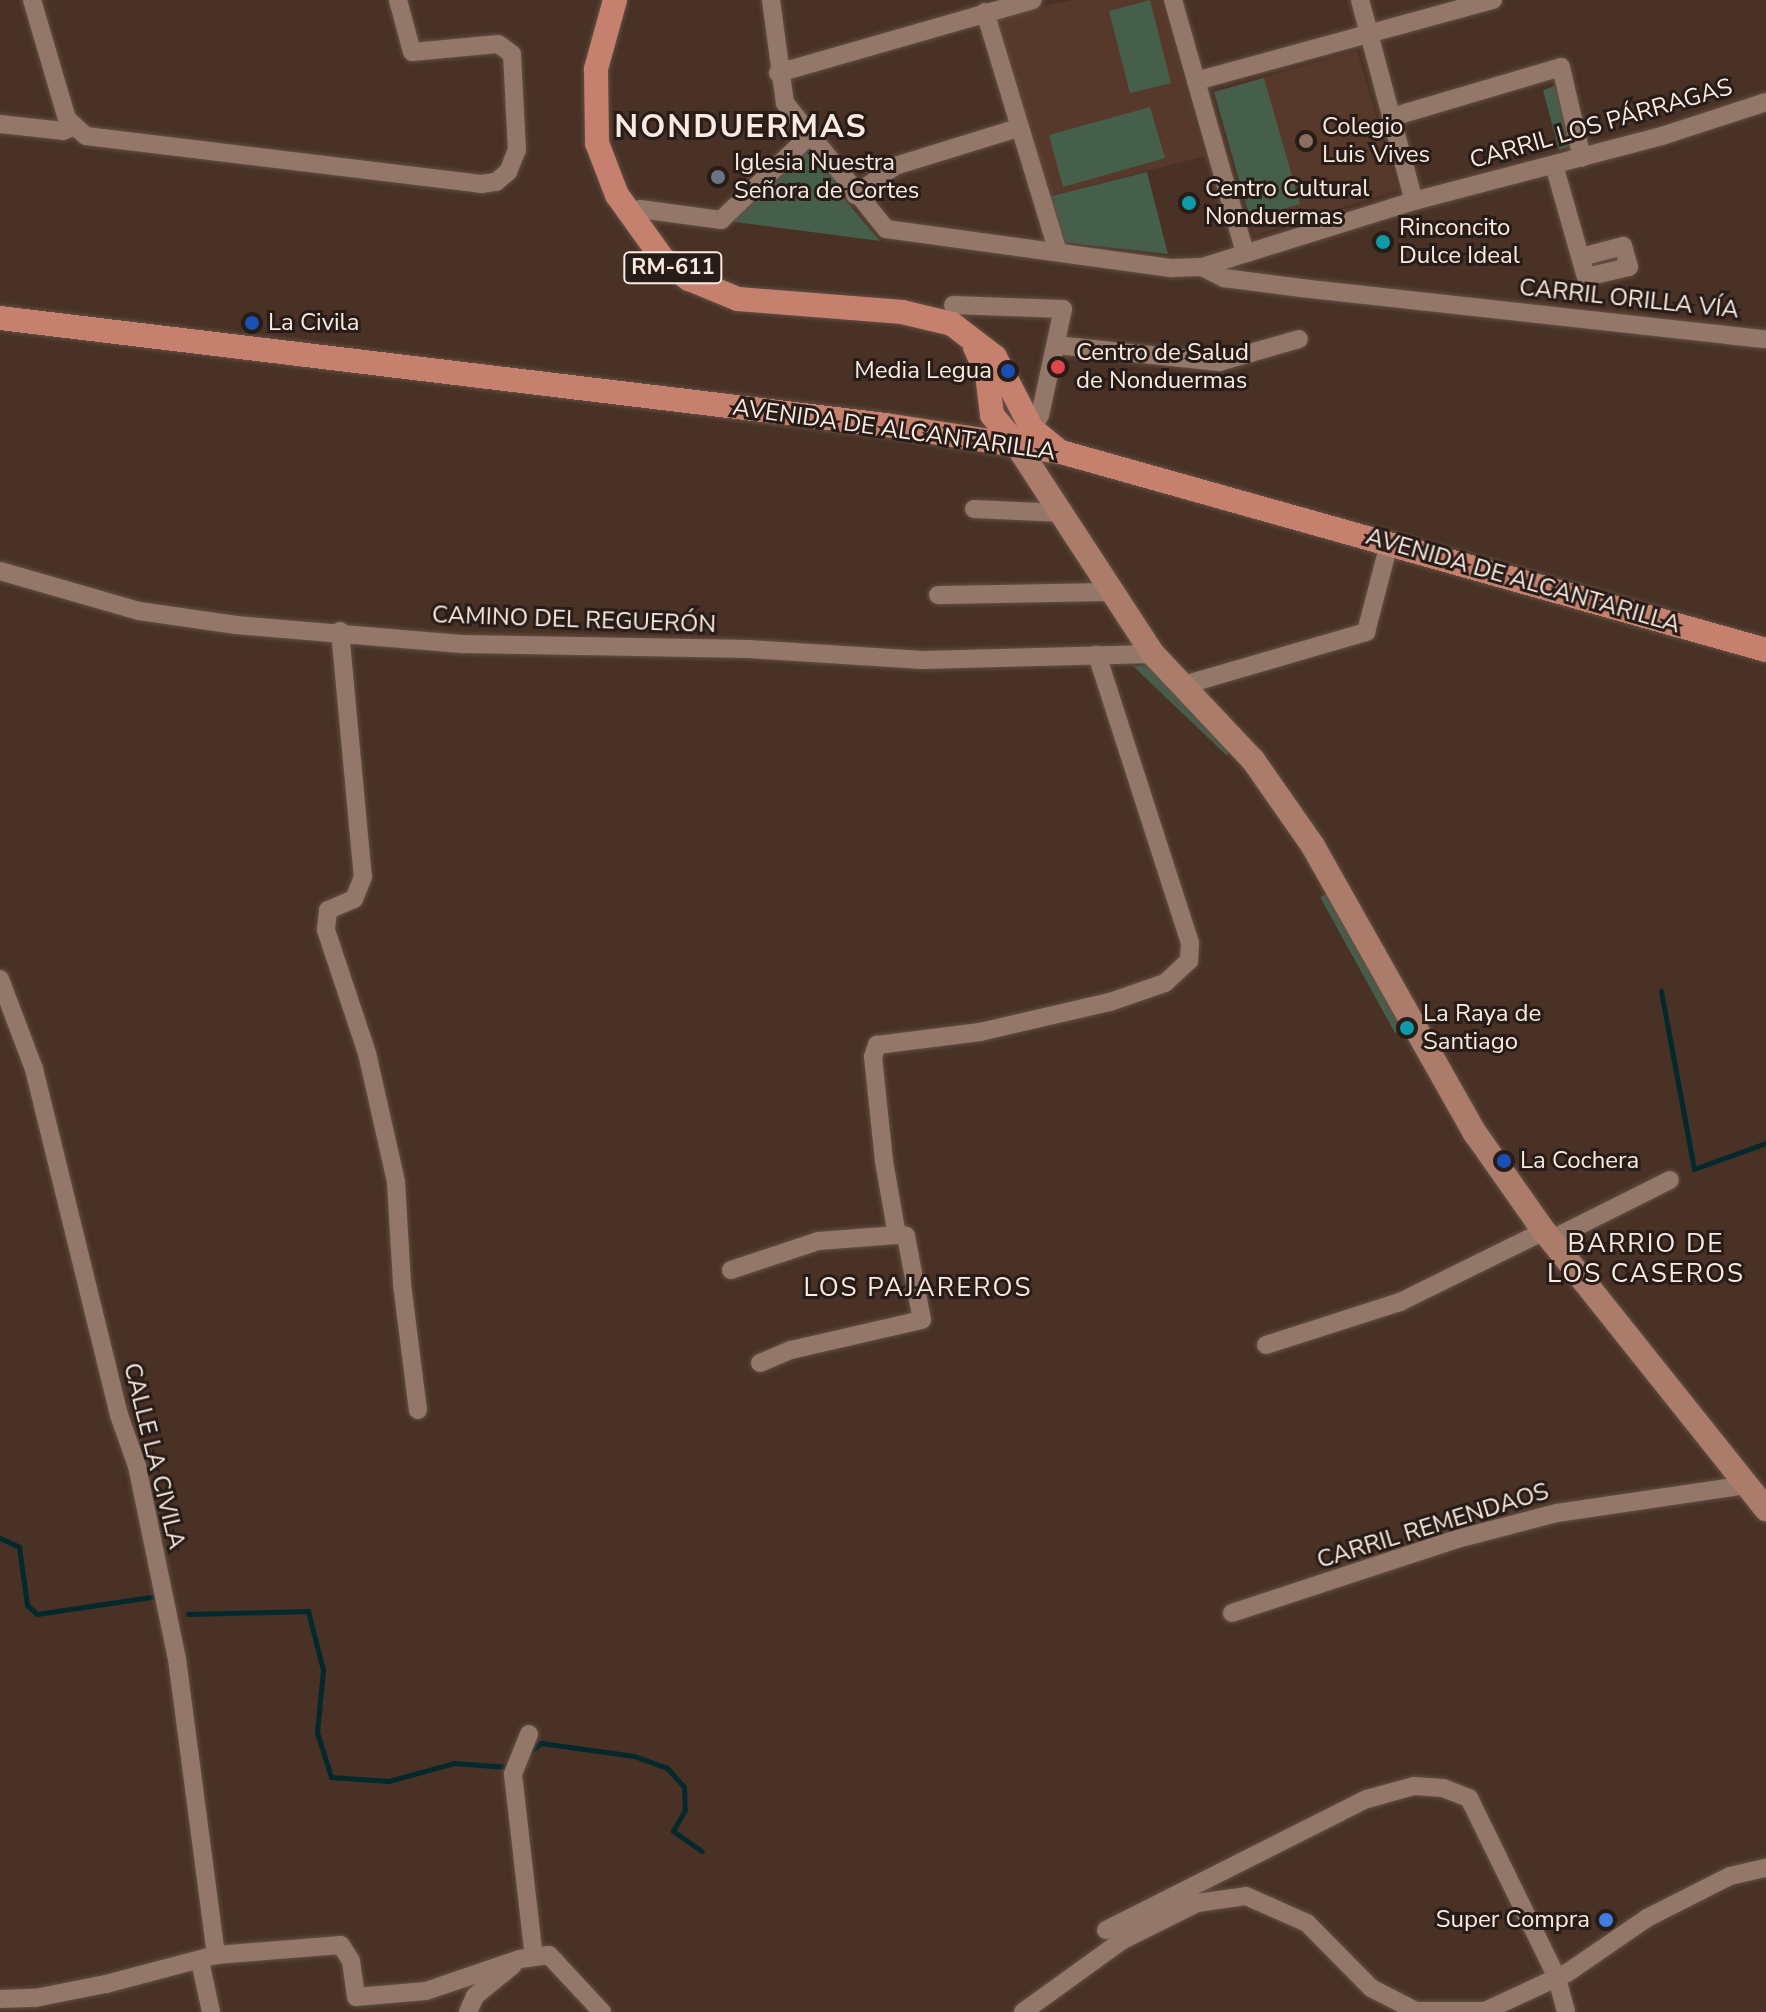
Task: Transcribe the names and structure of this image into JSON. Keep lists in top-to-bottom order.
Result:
{
  "streets": {
    "main road": ["RM-611", "AVENIDA DE ALCANTARILLA"],
    "street": [
      "CARRIL LOS PÁRRAGAS",
      "CARRIL ORILLA VÍA",
      "CAMINO DEL REGUERÓN",
      "CALLE LA CIVILA",
      "CARRIL REMENDAOS"
    ]
  },
  "crossings": [
    ["CARRIL LOS PÁRRAGAS", "CARRIL ORILLA VÍA"]
  ],
  "districts": ["NONDUERMAS", "BARRIO DE LOS CASEROS", "LOS PAJAREROS"],
  "places": [
    "Colegio Luis Vives",
    "Iglesia Nuestra Señora de Cortes",
    "Centro Cultural Nonduermas",
    "Rinconcito Dulce Ideal",
    "La Civila",
    "Centro de Salud de Nonduermas",
    "Media Legua",
    "La Raya de Santiago",
    "La Cochera",
    "Super Compra"
  ]
}
